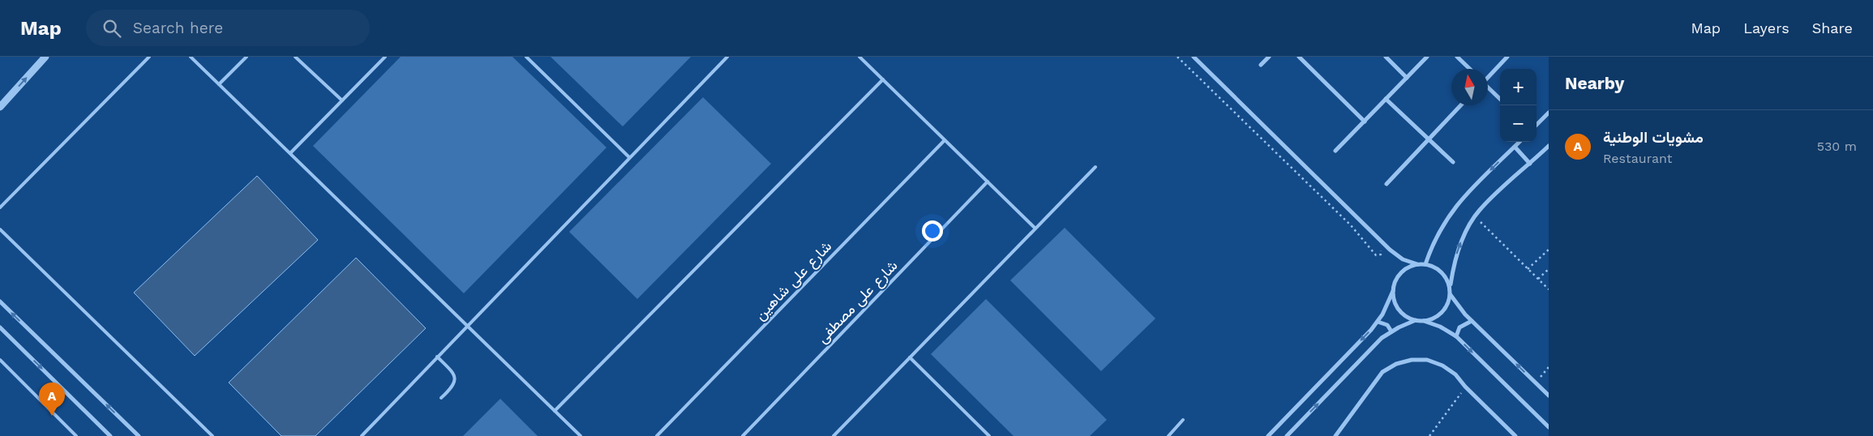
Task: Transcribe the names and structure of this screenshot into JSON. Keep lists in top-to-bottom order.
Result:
{
  "streets": {
    "lane": ["شارع على شاهين", "شارع على مصطفى"]
  },
  "north": "top",
  "page": {
    "header": "Map",
    "search": "Search here",
    "nav": ["Map", "Layers", "Share"],
    "heading": "Nearby",
    "map_buttons": ["+", "−"],
    "list": [
      {
        "mark": "A",
        "name": "مشويات الوطنية",
        "note": "Restaurant",
        "value": "530 m"
      }
    ],
    "pins": "A"
  }
}
